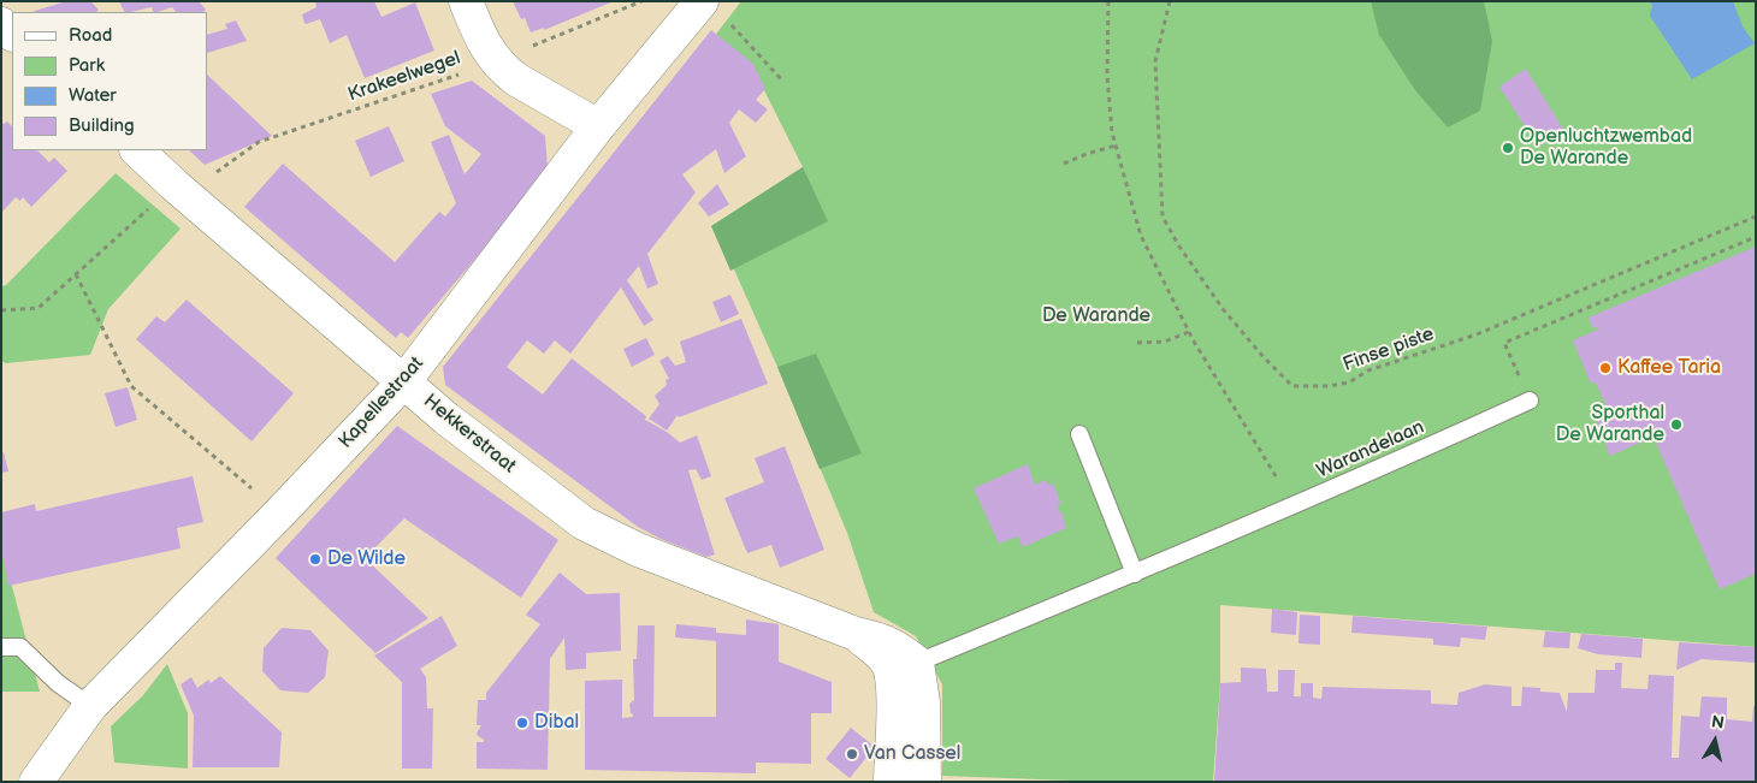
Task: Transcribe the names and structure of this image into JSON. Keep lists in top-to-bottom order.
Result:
{
  "streets": {
    "street": ["Kapellestraat", "Hekkerstraat"],
    "lane": ["Warandelaan"],
    "path": ["Krakeelwegel", "Finse piste"]
  },
  "crossings": [
    ["Krakeelwegel", "Hekkerstraat"],
    ["Kapellestraat", "Hekkerstraat"],
    ["Hekkerstraat", "Warandelaan"]
  ],
  "parks": ["De Warande"],
  "places": [
    "Openluchtzwembad De Warande",
    "Kaffee Taria",
    "Sporthal De Warande",
    "De Wilde",
    "Dibal",
    "Van Cassel"
  ],
  "legend": [
    "Road",
    "Park",
    "Water",
    "Building"
  ],
  "north": "top"
}
